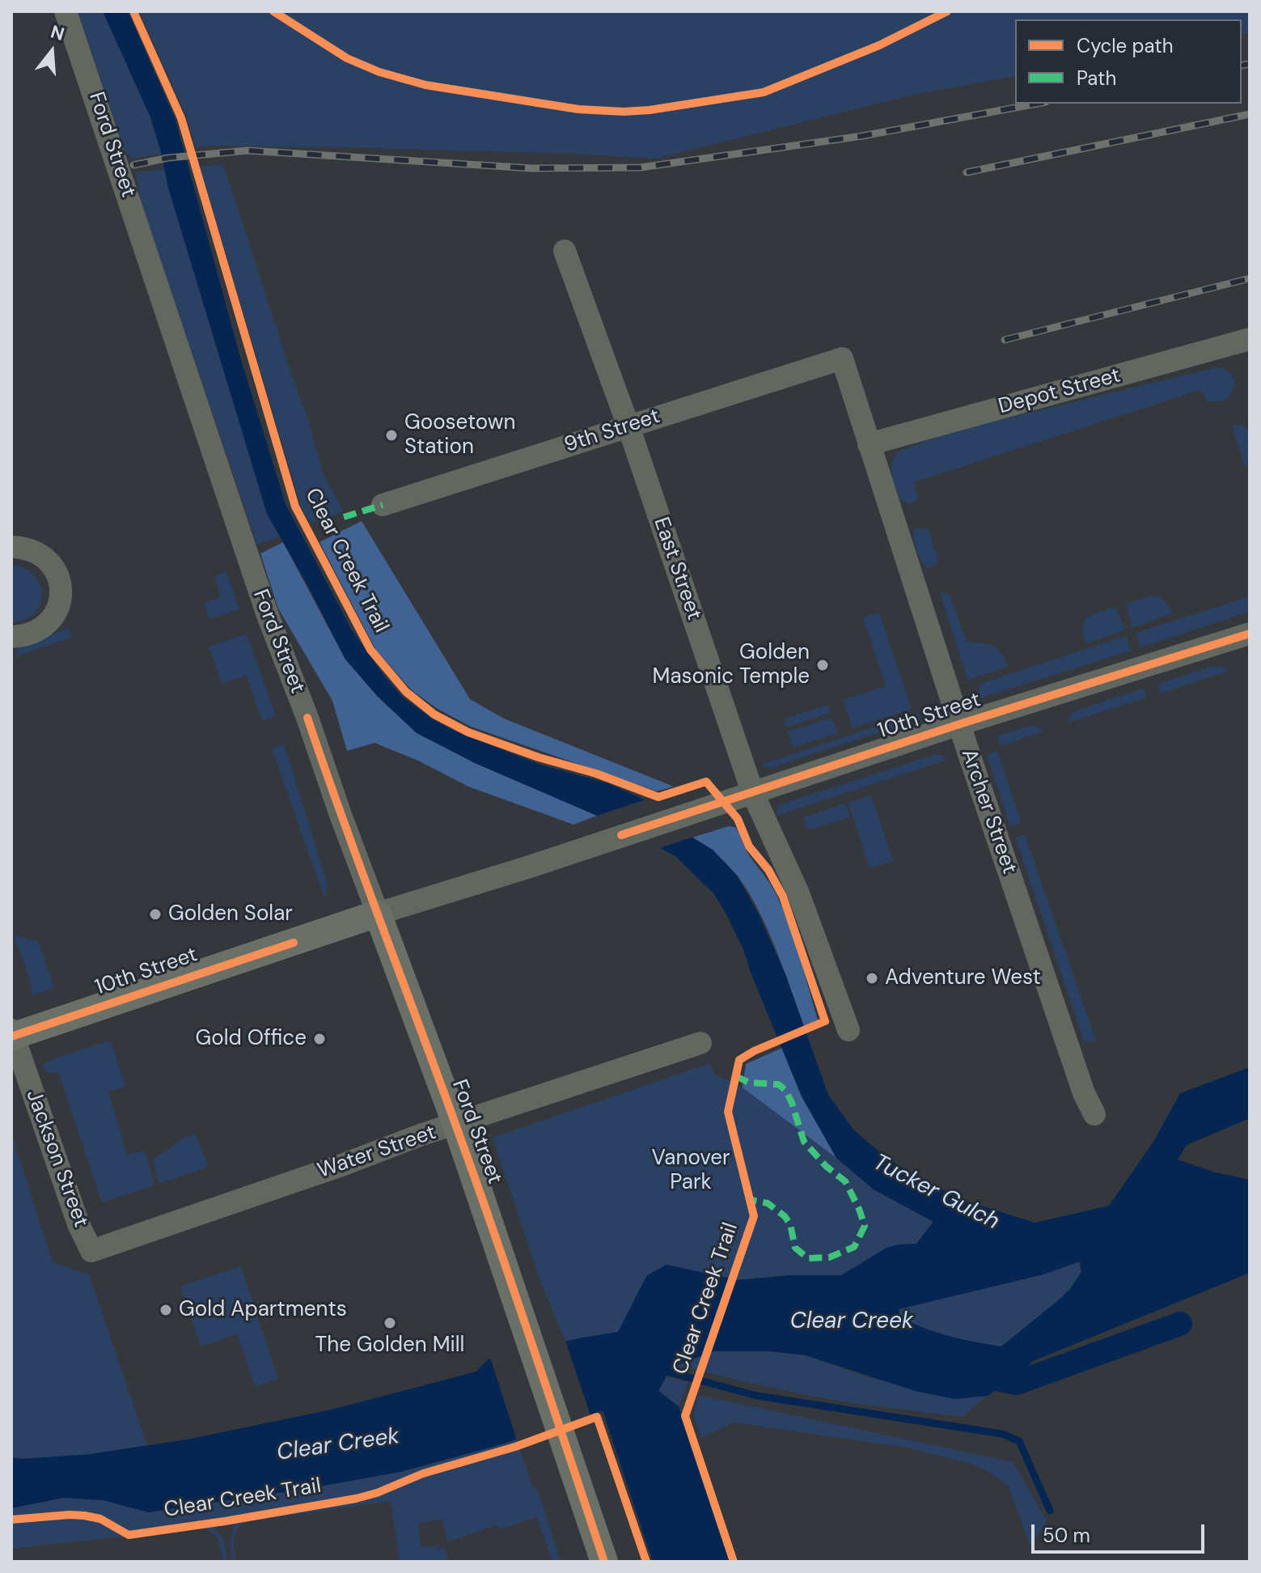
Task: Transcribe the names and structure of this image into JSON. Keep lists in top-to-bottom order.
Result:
{
  "streets": {
    "main road": ["Ford Street", "10th Street"],
    "street": [
      "Depot Street",
      "9th Street",
      "East Street",
      "Archer Street",
      "Water Street",
      "Jackson Street"
    ],
    "cycle path": ["Clear Creek Trail"]
  },
  "crossings": [
    ["Ford Street", "10th Street"],
    ["Ford Street", "Water Street"],
    ["Depot Street", "Archer Street"],
    ["9th Street", "East Street"],
    ["9th Street", "Archer Street"],
    ["East Street", "10th Street"],
    ["10th Street", "Archer Street"],
    ["10th Street", "Jackson Street"],
    ["Water Street", "Jackson Street"]
  ],
  "water": ["Tucker Gulch", "Clear Creek"],
  "parks": ["Vanover Park"],
  "places": [
    "Goosetown Station",
    "Golden Masonic Temple",
    "Golden Solar",
    "Adventure West",
    "Gold Office",
    "Gold Apartments",
    "The Golden Mill"
  ],
  "legend": ["Cycle path", "Path"],
  "scale_bar": "50 m",
  "north": "top"
}
